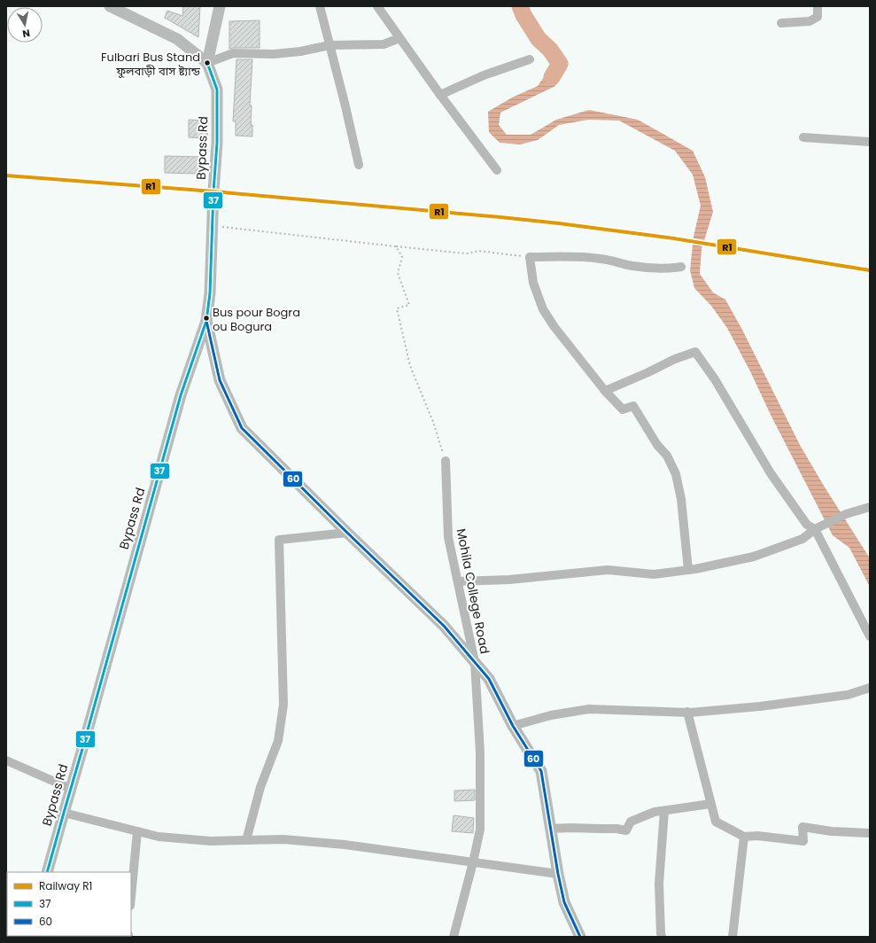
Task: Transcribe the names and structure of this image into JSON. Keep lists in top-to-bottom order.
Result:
{
  "streets": {
    "main road": ["Bypass Rd"],
    "street": ["Mohila College Road"]
  },
  "places": ["Fulbari Bus Stand ফুলবাড়ী বাস ষ্ট্যান্ড", "Bus pour Bogra ou Bogura"],
  "lines": ["transit line 37", "rail line R1", "transit line 60"],
  "legend": ["Railway R1", "37", "60"],
  "north": "bottom"
}
